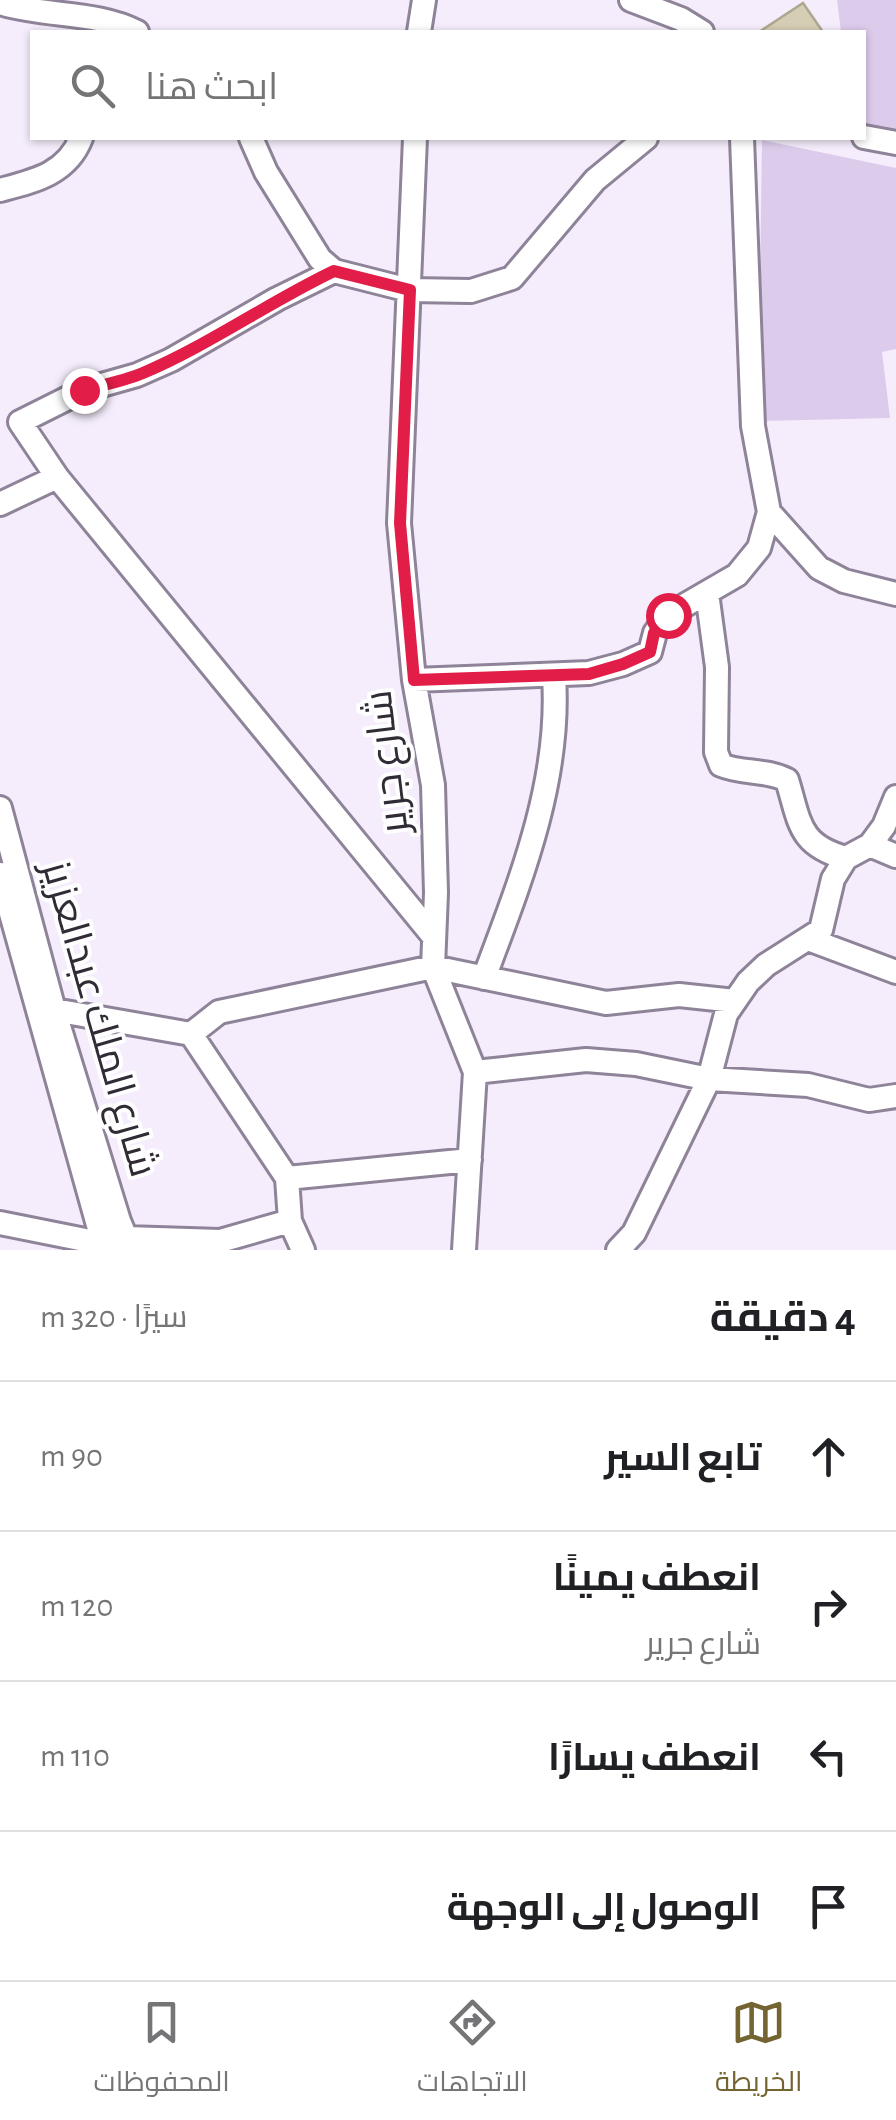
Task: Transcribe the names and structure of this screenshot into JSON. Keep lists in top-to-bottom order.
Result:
{
  "streets": {
    "street": ["شارع جرير", "شارع الملك عبدالعزيز"]
  },
  "page": {
    "search": "ابحث هنا",
    "heading": ["4 دقيقة", "سيرًا · 320 m"],
    "list": [
      ["تابع السير", "90 m"],
      ["انعطف يمينًا", "شارع جرير", "120 m"],
      ["انعطف يسارًا", "110 m"],
      "الوصول إلى الوجهة"
    ],
    "nav": ["الخريطة", "الاتجاهات", "المحفوظات"]
  }
}
